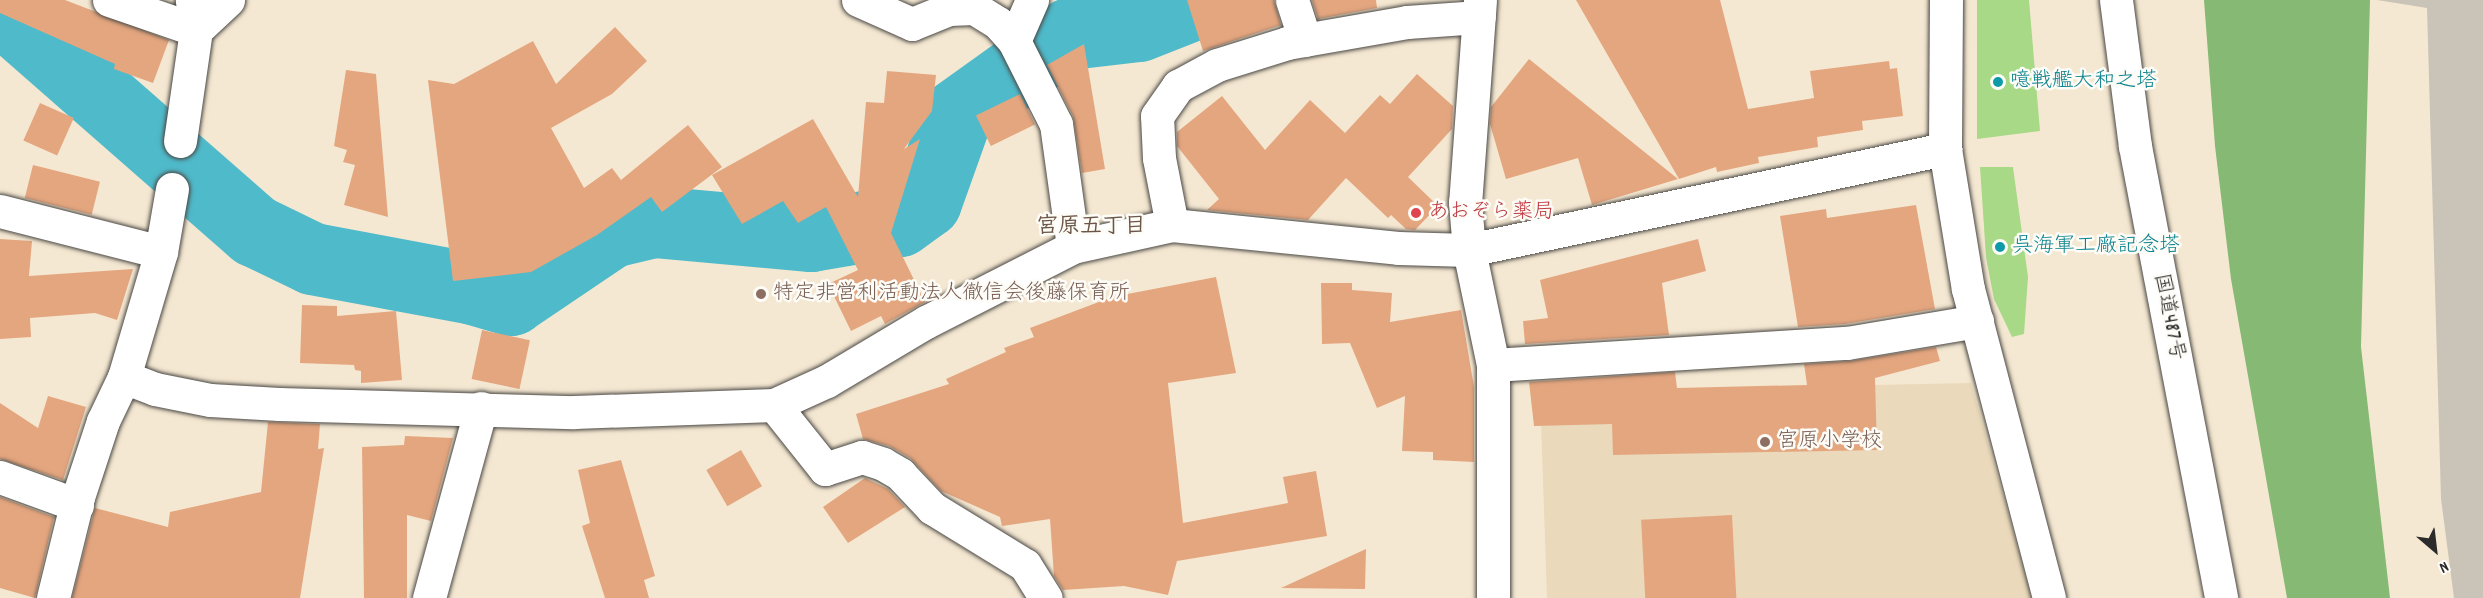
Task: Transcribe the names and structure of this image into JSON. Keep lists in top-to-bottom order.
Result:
{
  "streets": {
    "main road": ["国道487号"]
  },
  "districts": ["宮原五丁目"],
  "places": [
    "噫戦艦大和之塔",
    "あおぞら薬局",
    "呉海軍工廠記念塔",
    "特定非営利活動法人徹信会後藤保育所",
    "宮原小学校"
  ],
  "north": "bottom right"
}
